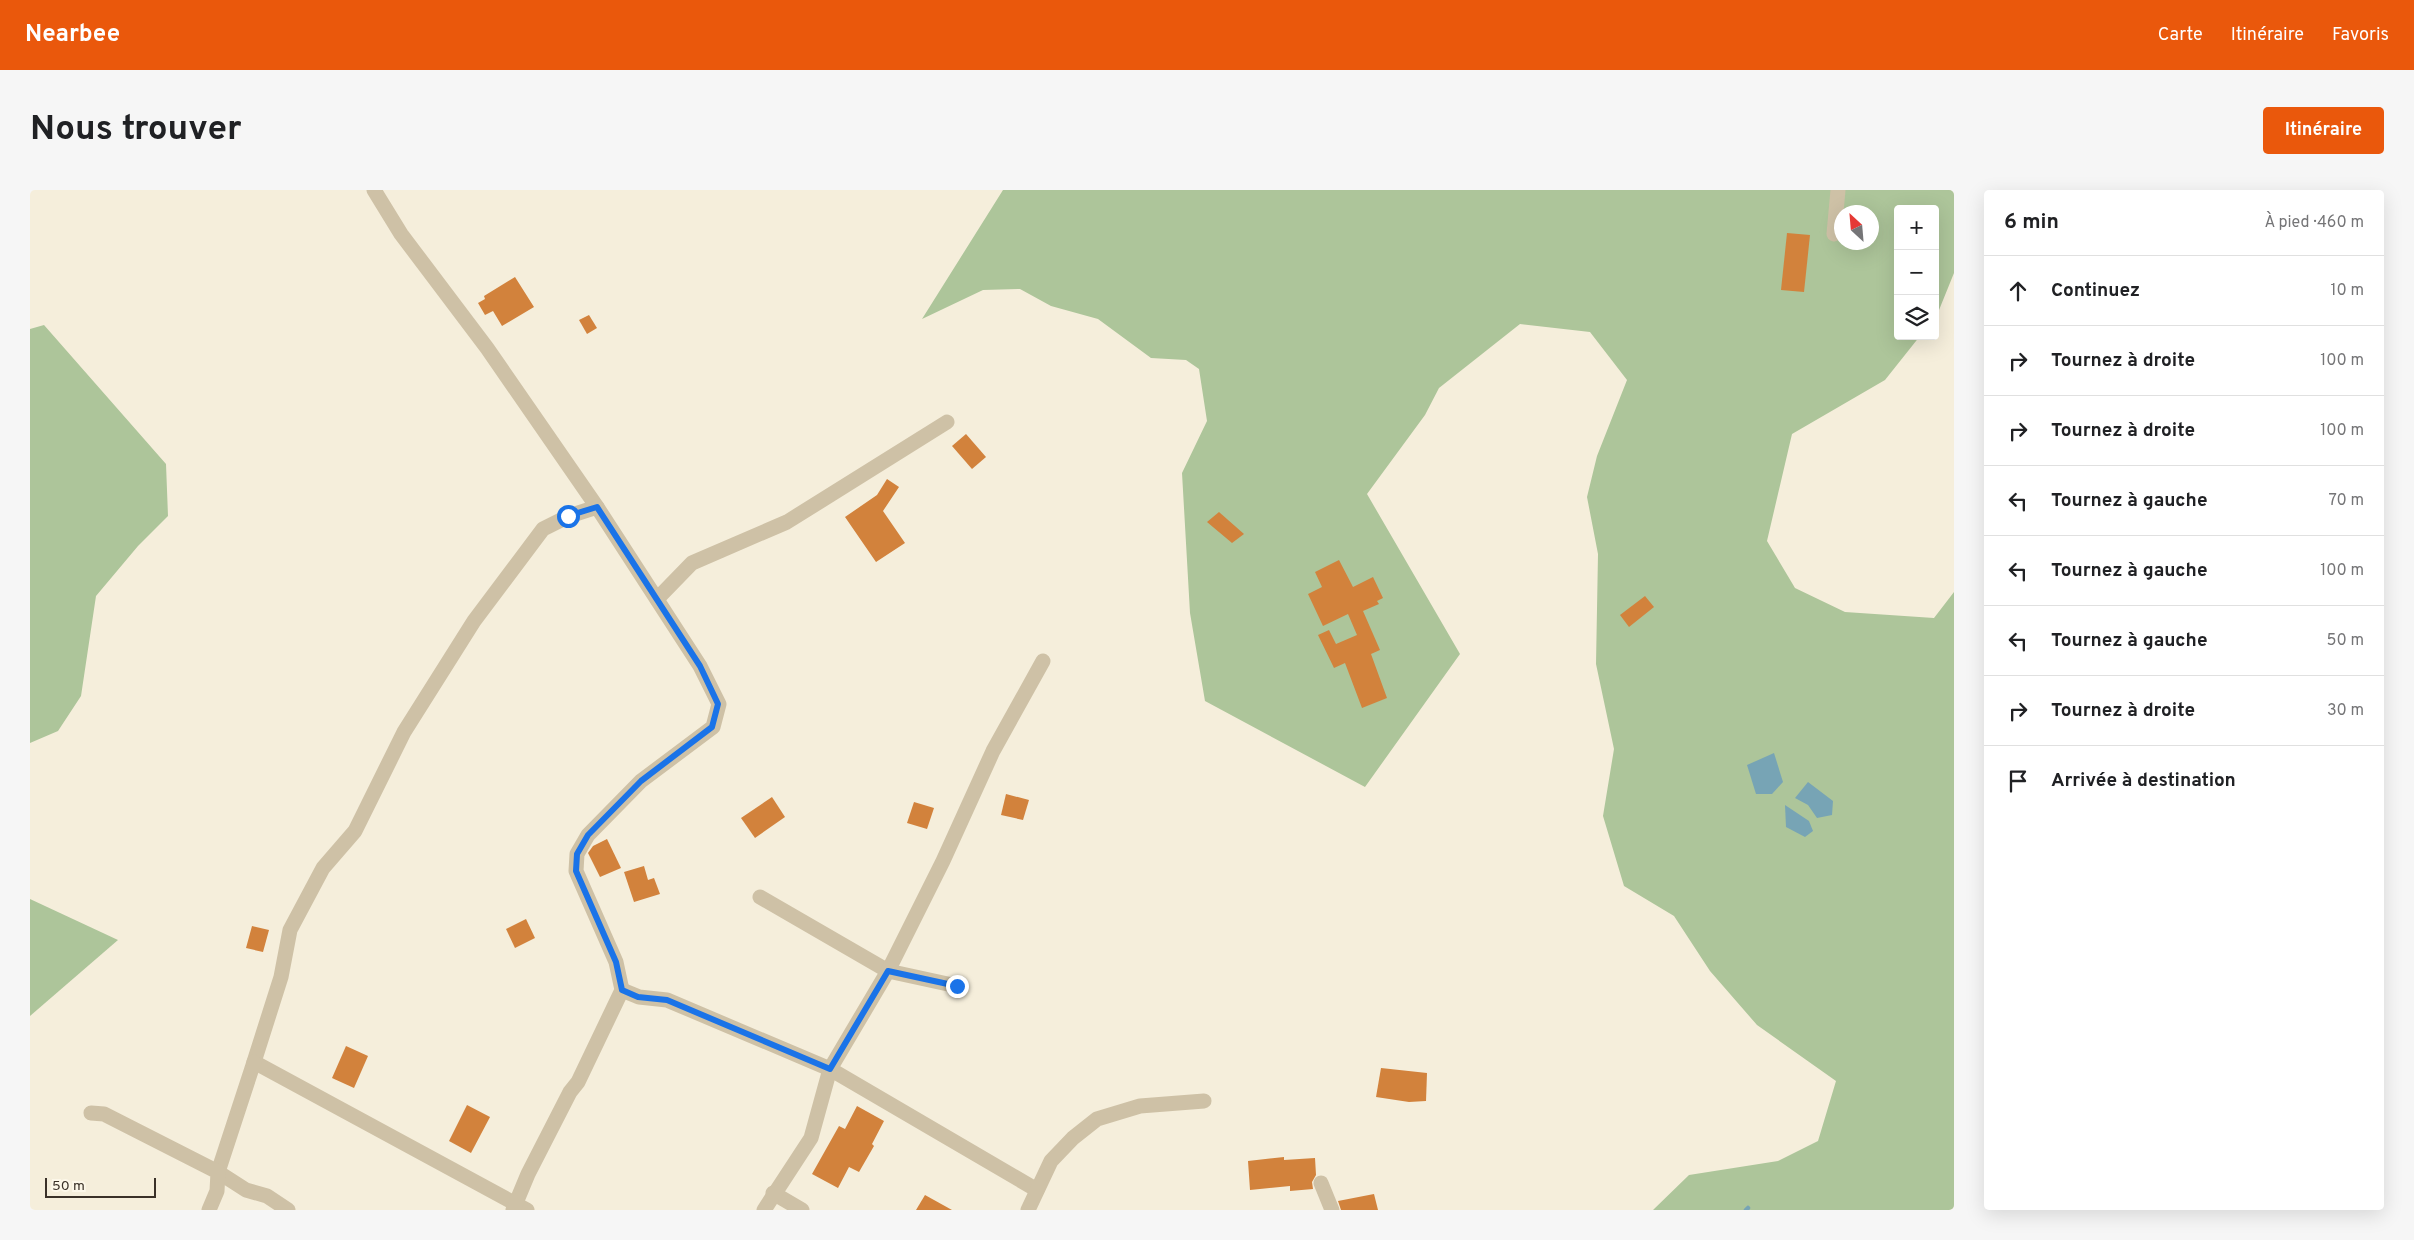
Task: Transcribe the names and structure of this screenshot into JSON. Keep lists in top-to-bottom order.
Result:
{
  "scale_bar": "50 m",
  "north": "top left",
  "page": {
    "header": "Nearbee",
    "nav": ["Carte", "Itinéraire", "Favoris"],
    "buttons": "Itinéraire",
    "title": "Nous trouver",
    "heading": ["6 min", "À pied · 460 m"],
    "map_buttons": ["+", "−"],
    "list": [
      ["Continuez", "10 m"],
      ["Tournez à droite", "100 m"],
      ["Tournez à droite", "100 m"],
      ["Tournez à gauche", "70 m"],
      ["Tournez à gauche", "100 m"],
      ["Tournez à gauche", "50 m"],
      ["Tournez à droite", "30 m"],
      "Arrivée à destination"
    ],
    "scale": "50 m"
  }
}
